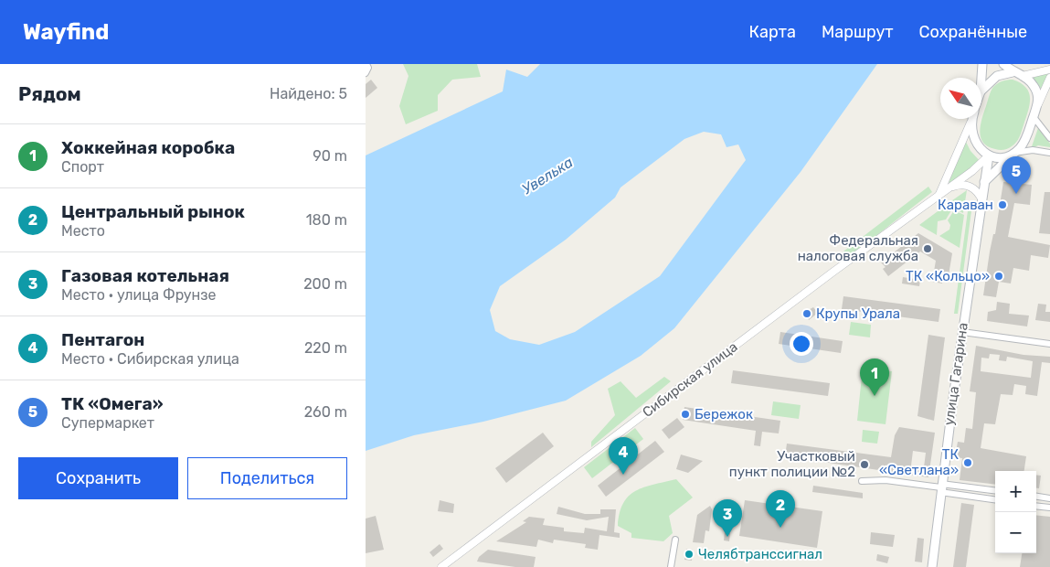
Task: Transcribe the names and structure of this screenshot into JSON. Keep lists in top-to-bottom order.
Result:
{
  "streets": {
    "main road": ["улица Гагарина"],
    "street": ["Сибирская улица"]
  },
  "crossings": [
    ["улица Гагарина", "Сибирская улица"]
  ],
  "water": ["Увелька"],
  "places": [
    "Караван",
    "Федеральная налоговая служба",
    "ТК «Кольцо»",
    "Крупы Урала",
    "Бережок",
    "ТК «Светлана»",
    "Участковый пункт полиции №2",
    "Челябтранссигнал"
  ],
  "north": "top left",
  "page": {
    "header": "Wayfind",
    "nav": ["Карта", "Маршрут", "Сохранённые"],
    "heading": ["Рядом", "Найдено: 5"],
    "list": [
      {
        "mark": "1",
        "name": "Хоккейная коробка",
        "note": "Спорт",
        "value": "90 m"
      },
      {
        "mark": "2",
        "name": "Центральный рынок",
        "note": "Место",
        "value": "180 m"
      },
      {
        "mark": "3",
        "name": "Газовая котельная",
        "note": "Место · улица Фрунзе",
        "value": "200 m"
      },
      {
        "mark": "4",
        "name": "Пентагон",
        "note": "Место · Сибирская улица",
        "value": "220 m"
      },
      {
        "mark": "5",
        "name": "ТК «Омега»",
        "note": "Супермаркет",
        "value": "260 m"
      }
    ],
    "pins": [
      "5",
      "1",
      "4",
      "2",
      "3"
    ],
    "buttons": ["Сохранить", "Поделиться"],
    "map_buttons": ["+", "−"]
  }
}
